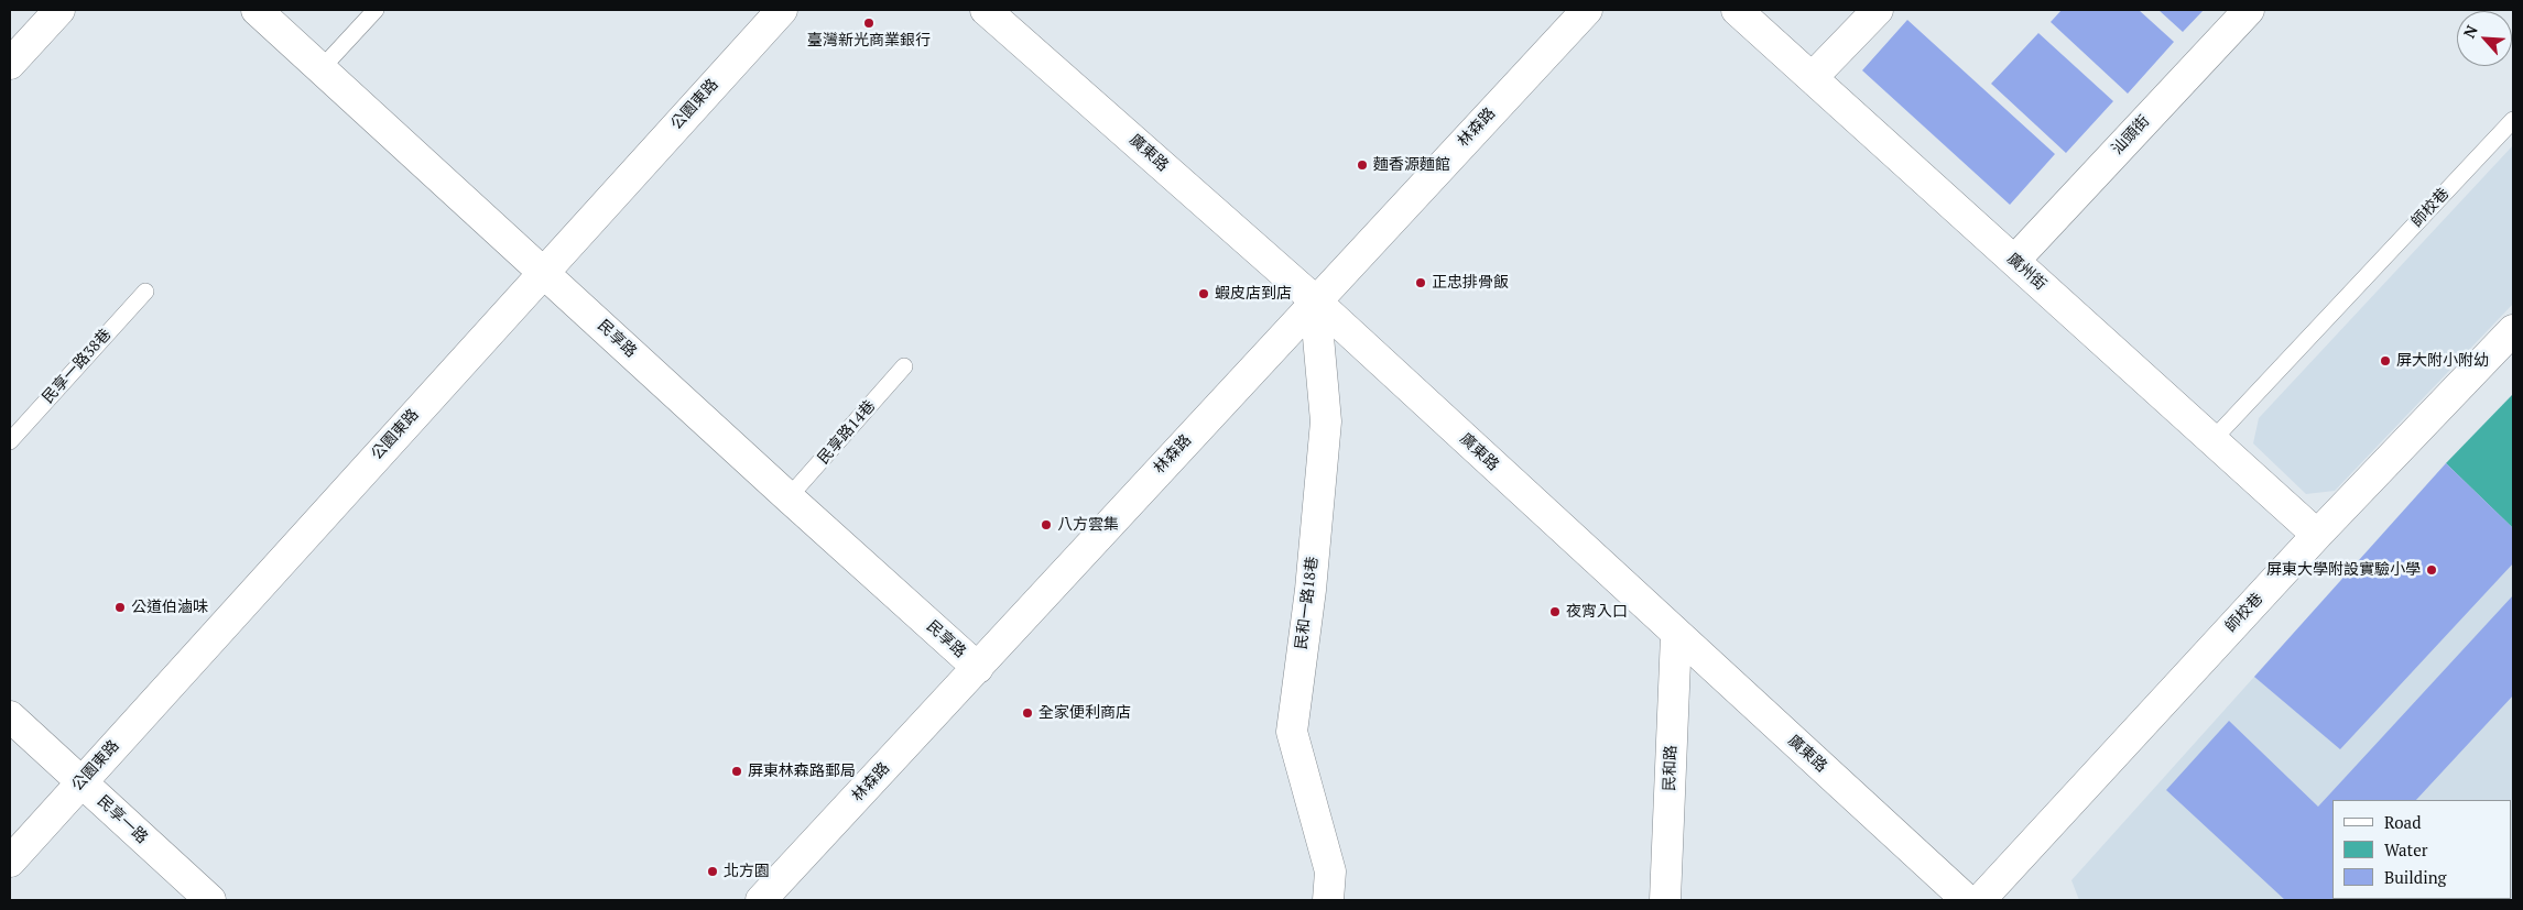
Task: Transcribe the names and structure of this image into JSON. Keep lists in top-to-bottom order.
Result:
{
  "streets": {
    "street": [
      "公園東路",
      "林森路",
      "汕頭街",
      "廣東路",
      "師校巷",
      "廣州街",
      "民享路",
      "民和一路18巷",
      "民和路",
      "民享一路"
    ],
    "lane": ["民享一路38巷", "民享路14巷"]
  },
  "crossings": [
    ["公園東路", "民享路"],
    ["公園東路", "民享一路"],
    ["林森路", "廣東路"],
    ["林森路", "民享路"],
    ["林森路", "民和一路18巷"],
    ["汕頭街", "廣州街"],
    ["廣東路", "民和一路18巷"],
    ["廣東路", "民和路"],
    ["師校巷", "廣州街"],
    ["民享路", "民享路14巷"]
  ],
  "places": [
    "臺灣新光商業銀行",
    "麵香源麵館",
    "正忠排骨飯",
    "蝦皮店到店",
    "屏大附小附幼",
    "八方雲集",
    "屏東大學附設實驗小學",
    "公道伯滷味",
    "夜宵入口",
    "全家便利商店",
    "屏東林森路郵局",
    "北方園"
  ],
  "legend": ["Road", "Water", "Building"],
  "north": "top left"
}
